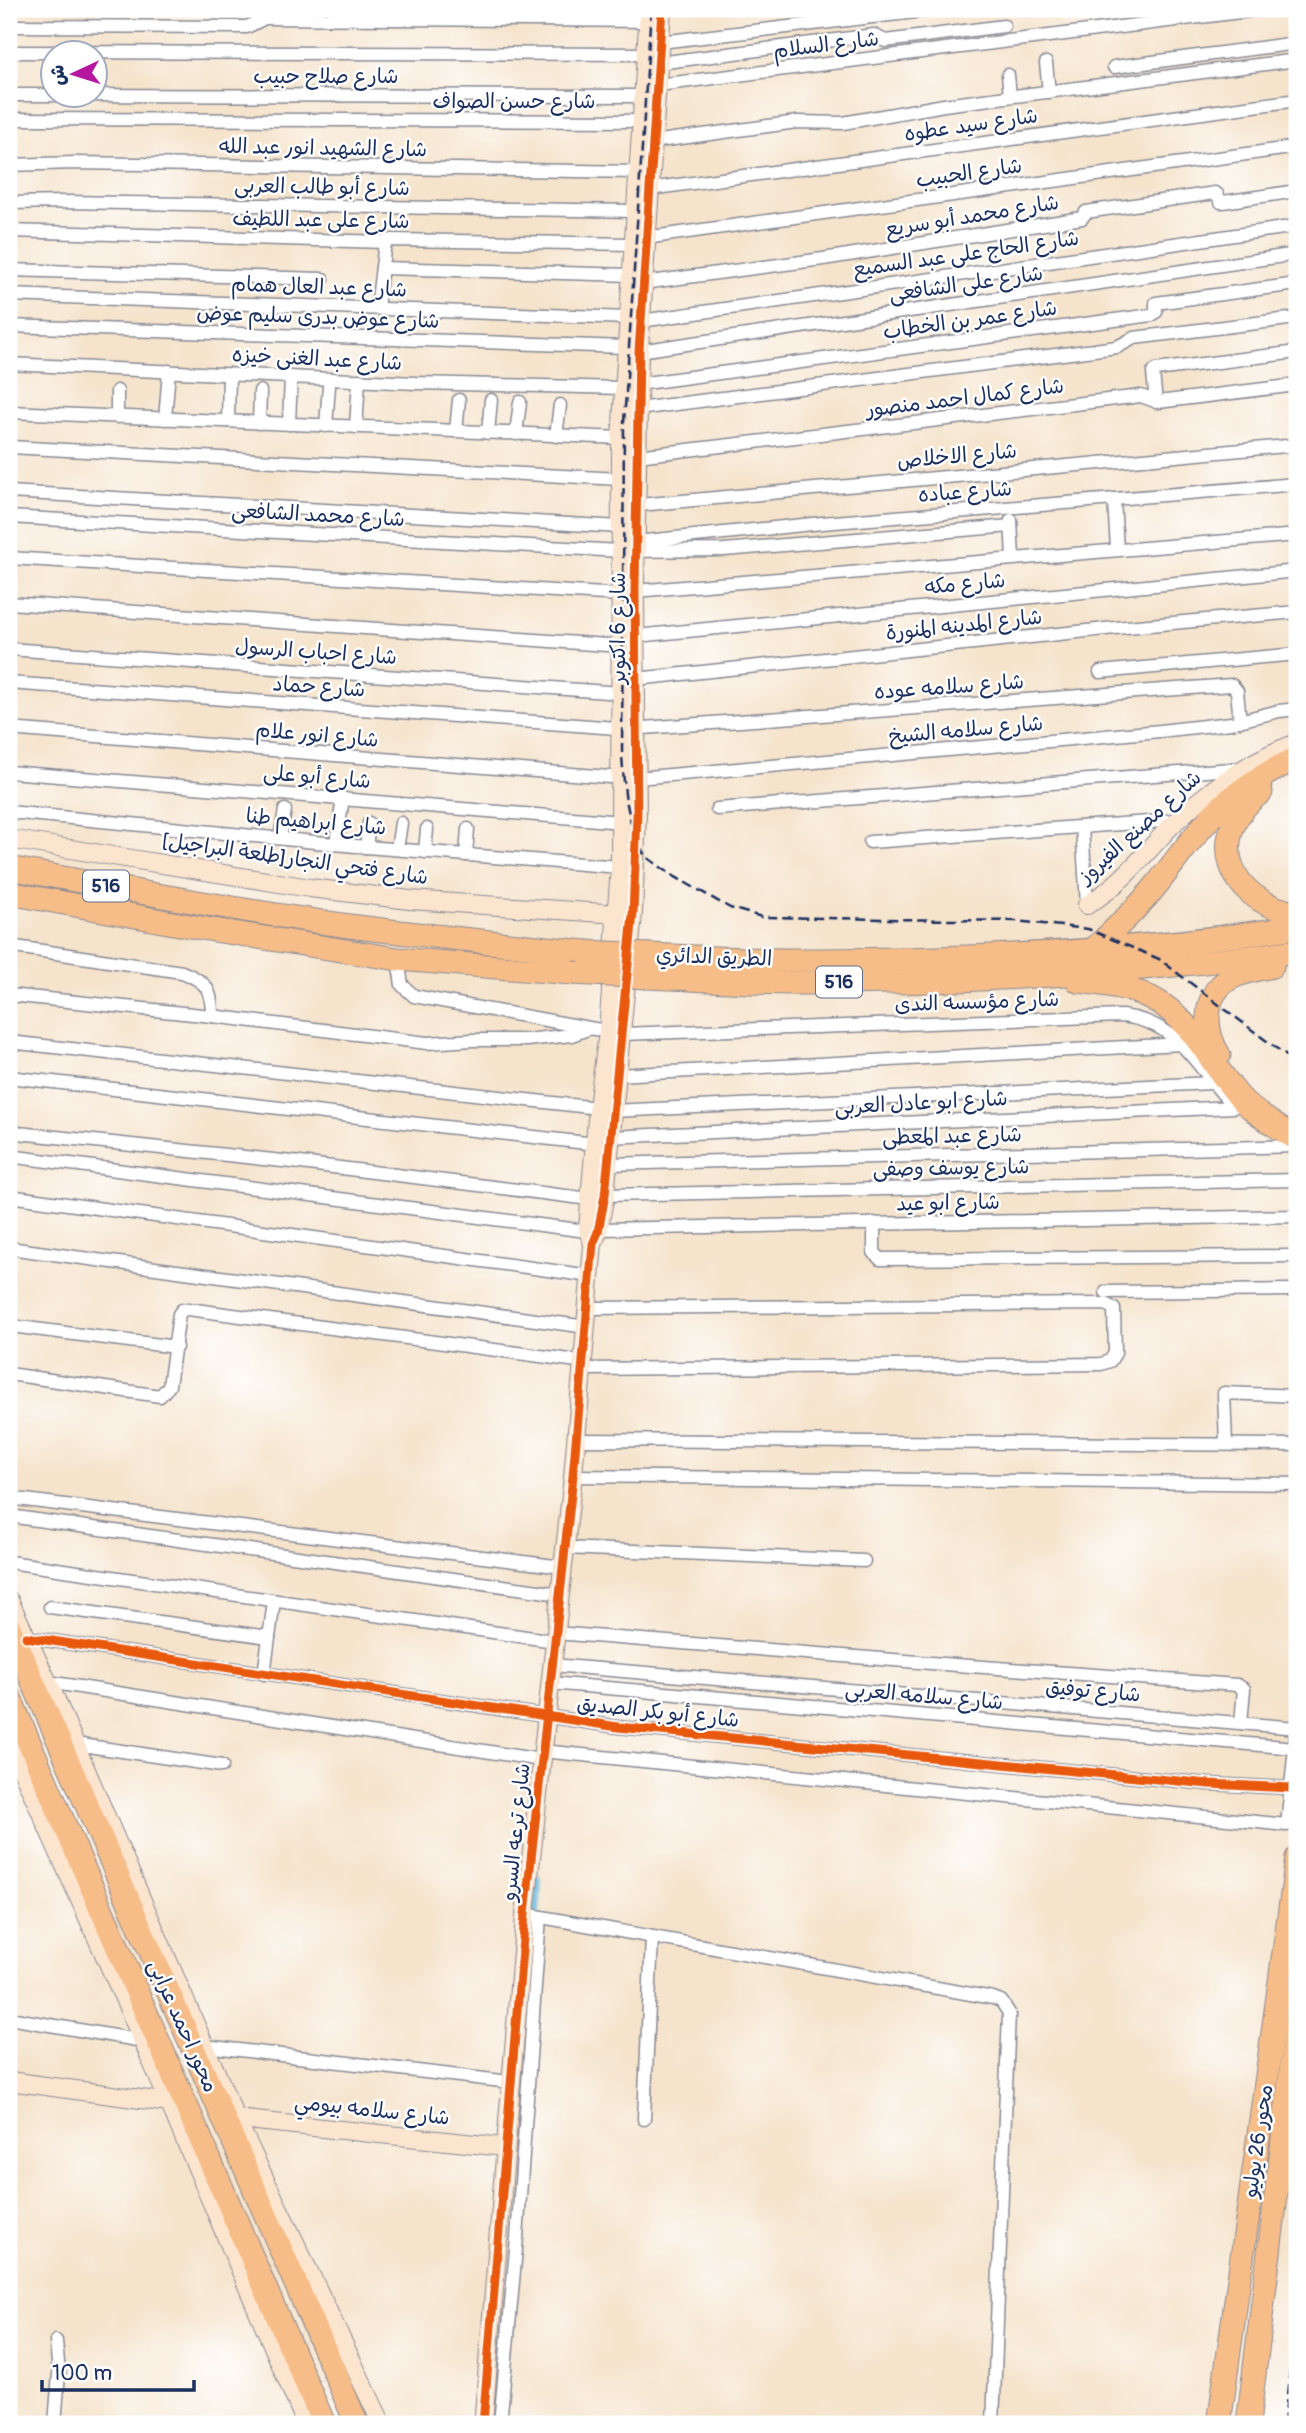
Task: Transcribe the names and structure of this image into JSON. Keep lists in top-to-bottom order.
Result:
{
  "streets": {
    "highway": [
      "516",
      "الطريق الدائري",
      "محور احمد عرابى",
      "محور 26 يوليو"
    ],
    "street": [
      "شارع السلام",
      "شارع صلاح حبيب",
      "شارع حسن الصواف",
      "شارع سيد عطوه",
      "شارع الشهيد انور عبد الله",
      "شارع الحبيب",
      "شارع أبو طالب العربى",
      "شارع محمد أبو سريع",
      "شارع على عبد اللطيف",
      "شارع الحاج على عبد السميع",
      "شارع على الشافعى",
      "شارع عبد العال همام",
      "شارع عوض بدرى سليم عوض",
      "شارع عمر بن الخطاب",
      "شارع عبد الغنى خيزه",
      "شارع كمال احمد منصور",
      "شارع الاخلاص",
      "شارع عباده",
      "شارع محمد الشافعى",
      "شارع مكه",
      "شارع المدينه المنورة",
      "شارع 6 اكتوبر",
      "شارع احباب الرسول",
      "شارع حماد",
      "شارع سلامه عوده",
      "شارع سلامه الشيخ",
      "شارع انور علام",
      "شارع أبو على",
      "شارع ابراهيم طنا",
      "شارع مصنع الفيروز",
      "شارع فتحي النجار[طلعة البراجيل]",
      "شارع مؤسسه الندى",
      "شارع ابو عادل العربى",
      "شارع عبد المعطى",
      "شارع يوسف وصفى",
      "شارع ابو عيد",
      "شارع توفيق",
      "شارع سلامه العربى",
      "شارع أبو بكر الصديق",
      "شارع ترعه السرو",
      "شارع سلامه بيومي"
    ]
  },
  "crossings": [
    ["شارع السلام", "شارع صلاح حبيب"],
    ["شارع السلام", "شارع 6 اكتوبر"],
    ["شارع صلاح حبيب", "شارع 6 اكتوبر"],
    ["شارع حسن الصواف", "شارع 6 اكتوبر"],
    ["شارع سيد عطوه", "شارع 6 اكتوبر"],
    ["شارع الشهيد انور عبد الله", "شارع 6 اكتوبر"],
    ["شارع الحبيب", "شارع على عبد اللطيف"],
    ["شارع الحبيب", "شارع 6 اكتوبر"],
    ["شارع أبو طالب العربى", "شارع 6 اكتوبر"],
    ["شارع محمد أبو سريع", "شارع 6 اكتوبر"],
    ["شارع على عبد اللطيف", "شارع 6 اكتوبر"],
    ["شارع الحاج على عبد السميع", "شارع عبد العال همام"],
    ["شارع الحاج على عبد السميع", "شارع 6 اكتوبر"],
    ["شارع على الشافعى", "شارع عوض بدرى سليم عوض"],
    ["شارع على الشافعى", "شارع 6 اكتوبر"],
    ["شارع عبد العال همام", "شارع 6 اكتوبر"],
    ["شارع عوض بدرى سليم عوض", "شارع 6 اكتوبر"],
    ["شارع عمر بن الخطاب", "شارع عبد الغنى خيزه"],
    ["شارع عمر بن الخطاب", "شارع 6 اكتوبر"],
    ["شارع عبد الغنى خيزه", "شارع 6 اكتوبر"],
    ["شارع كمال احمد منصور", "شارع 6 اكتوبر"],
    ["شارع الاخلاص", "شارع 6 اكتوبر"],
    ["شارع عباده", "شارع محمد الشافعى"],
    ["شارع عباده", "شارع 6 اكتوبر"],
    ["شارع محمد الشافعى", "شارع 6 اكتوبر"],
    ["شارع مكه", "شارع 6 اكتوبر"],
    ["شارع المدينه المنورة", "شارع 6 اكتوبر"],
    ["شارع 6 اكتوبر", "شارع احباب الرسول"],
    ["شارع 6 اكتوبر", "شارع حماد"],
    ["شارع 6 اكتوبر", "شارع سلامه عوده"],
    ["شارع 6 اكتوبر", "شارع سلامه الشيخ"],
    ["شارع 6 اكتوبر", "شارع انور علام"],
    ["شارع 6 اكتوبر", "شارع أبو على"],
    ["شارع 6 اكتوبر", "شارع ابراهيم طنا"],
    ["شارع 6 اكتوبر", "شارع فتحي النجار[طلعة البراجيل]"],
    ["شارع 6 اكتوبر", "شارع مؤسسه الندى"],
    ["شارع 6 اكتوبر", "شارع ابو عادل العربى"],
    ["شارع 6 اكتوبر", "شارع عبد المعطى"],
    ["شارع 6 اكتوبر", "شارع يوسف وصفى"],
    ["شارع 6 اكتوبر", "شارع ابو عيد"],
    ["شارع 6 اكتوبر", "شارع ترعه السرو"],
    ["شارع حماد", "شارع سلامه عوده"],
    ["شارع سلامه عوده", "شارع سلامه الشيخ"],
    ["شارع سلامه الشيخ", "شارع انور علام"],
    ["الطريق الدائري", "شارع مؤسسه الندى"],
    ["شارع مؤسسه الندى", "شارع ابو عادل العربى"],
    ["شارع مؤسسه الندى", "شارع عبد المعطى"],
    ["شارع ابو عيد", "شارع ترعه السرو"],
    ["شارع توفيق", "شارع سلامه العربى"],
    ["شارع توفيق", "شارع ترعه السرو"],
    ["شارع سلامه العربى", "شارع ترعه السرو"],
    ["شارع أبو بكر الصديق", "شارع ترعه السرو"],
    ["شارع أبو بكر الصديق", "محور احمد عرابى"],
    ["شارع ترعه السرو", "شارع سلامه بيومي"]
  ],
  "scale_bar": "100 m",
  "north": "left"
}
